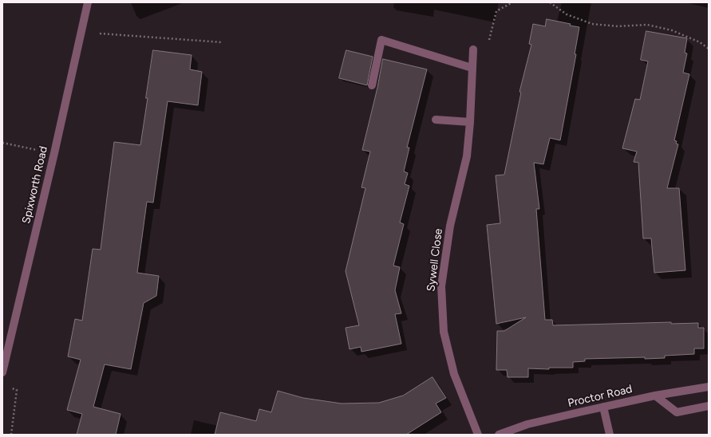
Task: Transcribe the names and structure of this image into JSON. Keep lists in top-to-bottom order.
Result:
{
  "streets": {
    "street": ["Spixworth Road", "Sywell Close", "Proctor Road"]
  }
}
